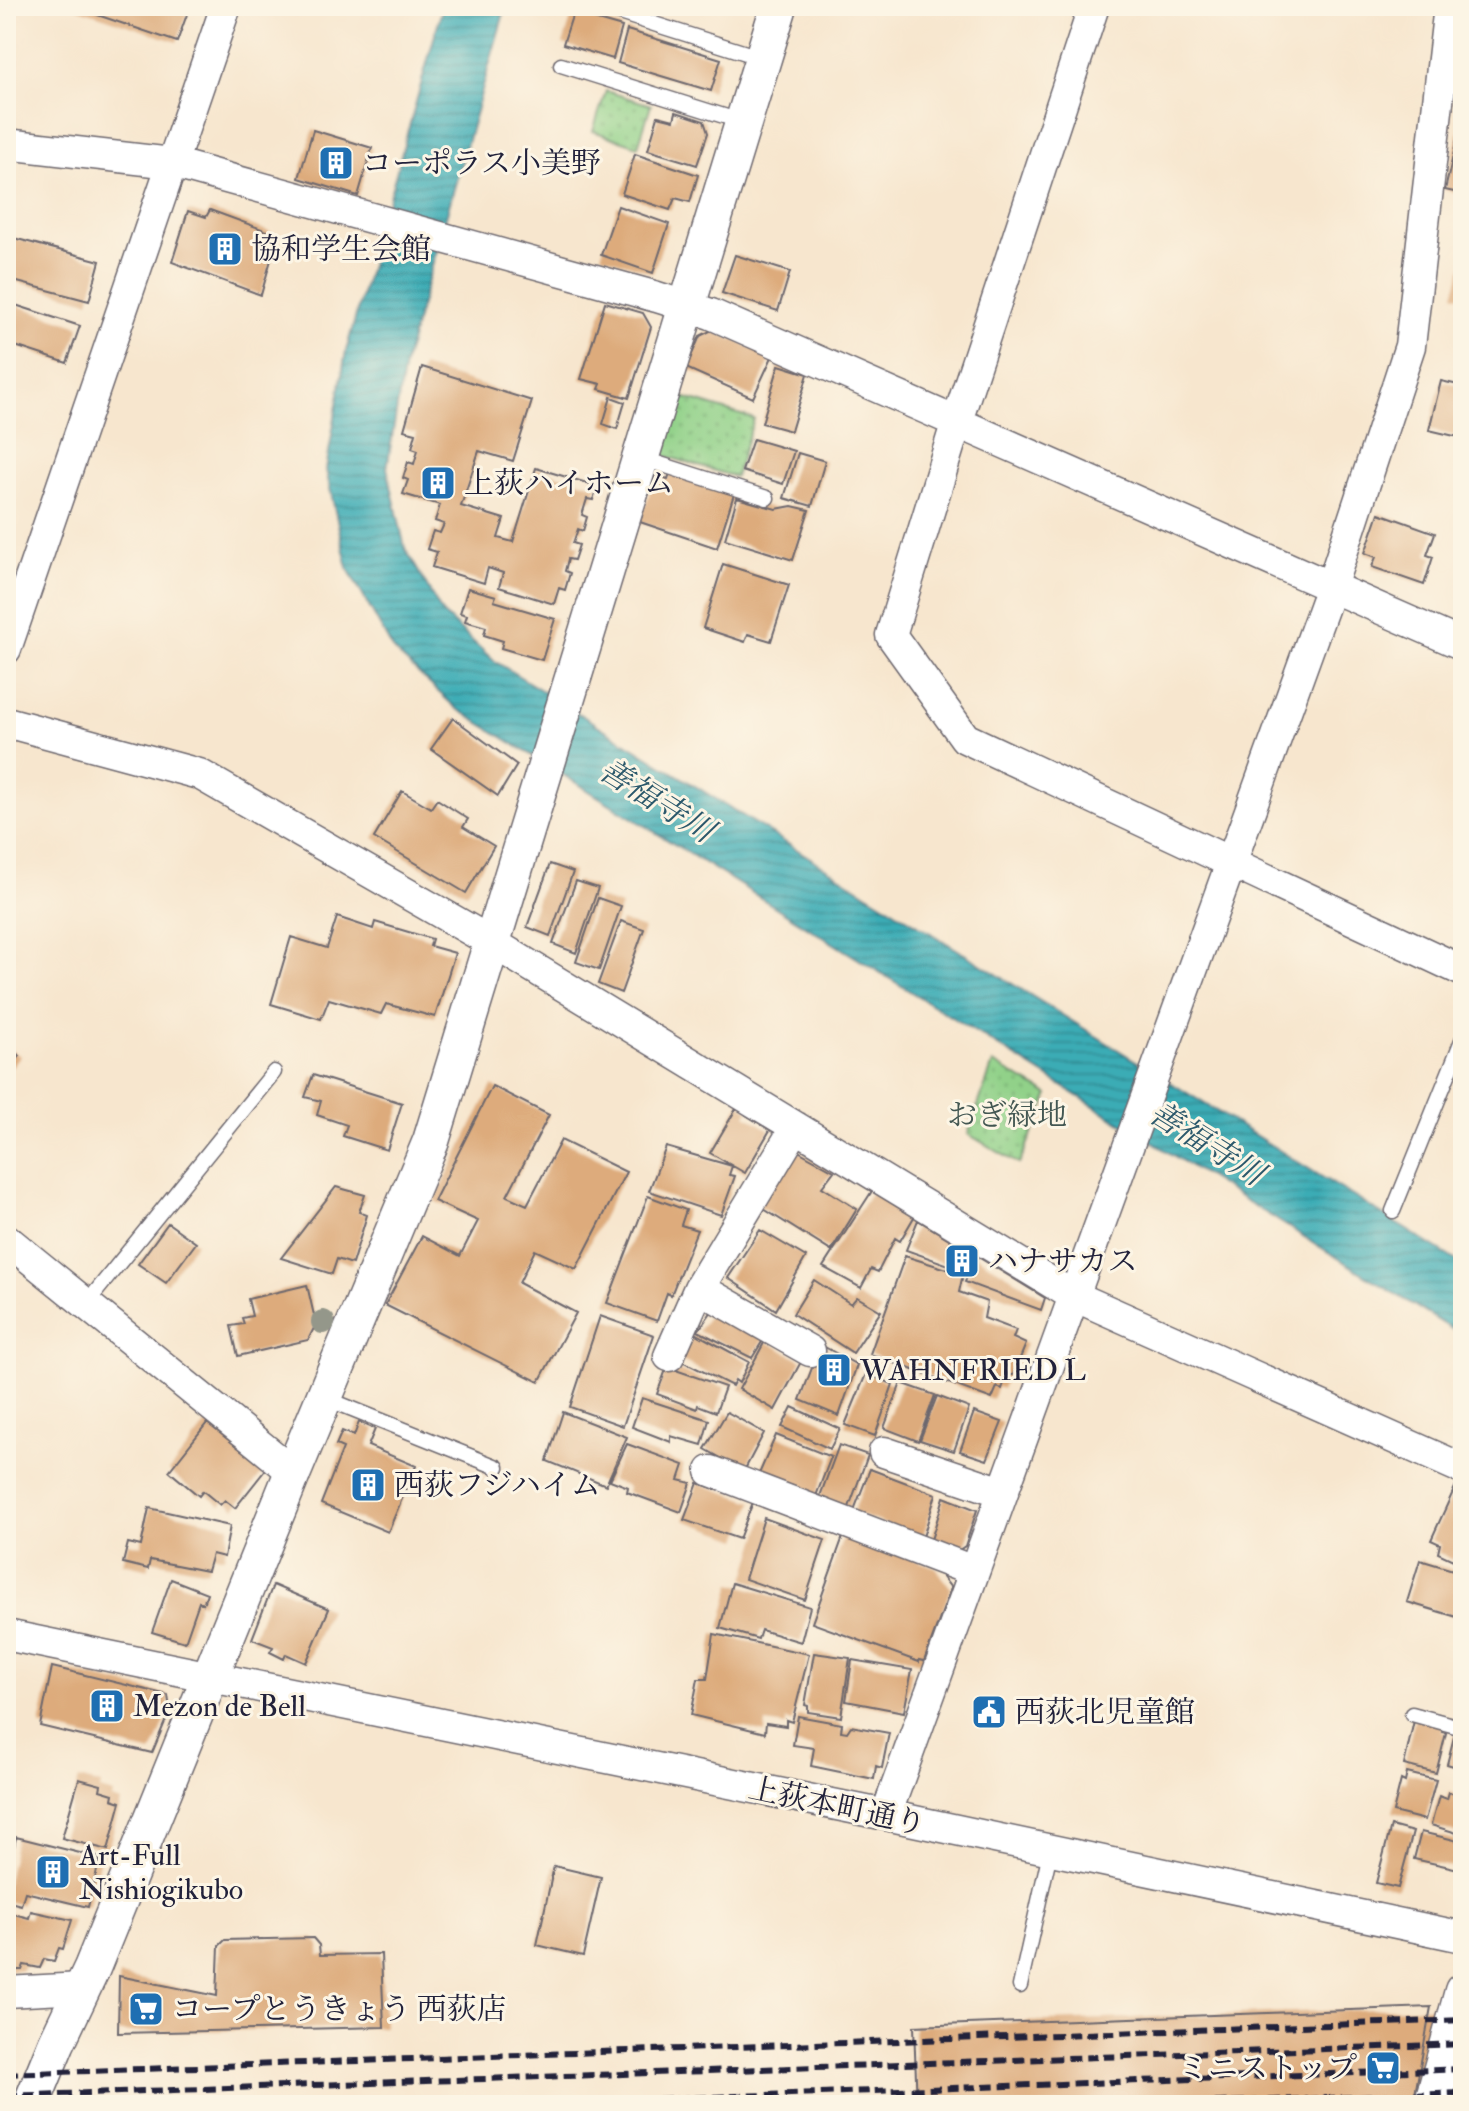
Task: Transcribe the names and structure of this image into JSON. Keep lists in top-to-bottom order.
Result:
{
  "streets": {
    "street": ["上荻本町通り"]
  },
  "water": ["善福寺川"],
  "parks": ["おぎ緑地"],
  "places": {
    "building": [
      "コーポラス小美野",
      "協和学生会館",
      "上荻ハイホーム",
      "ハナサカス",
      "WAHNFRIED L",
      "西荻フジハイム",
      "Mezon de Bell",
      "Art-Full Nishiogikubo"
    ],
    "public building": ["西荻北児童館"],
    "supermarket": ["コープとうきょう 西荻店", "ミニストップ"]
  }
}
